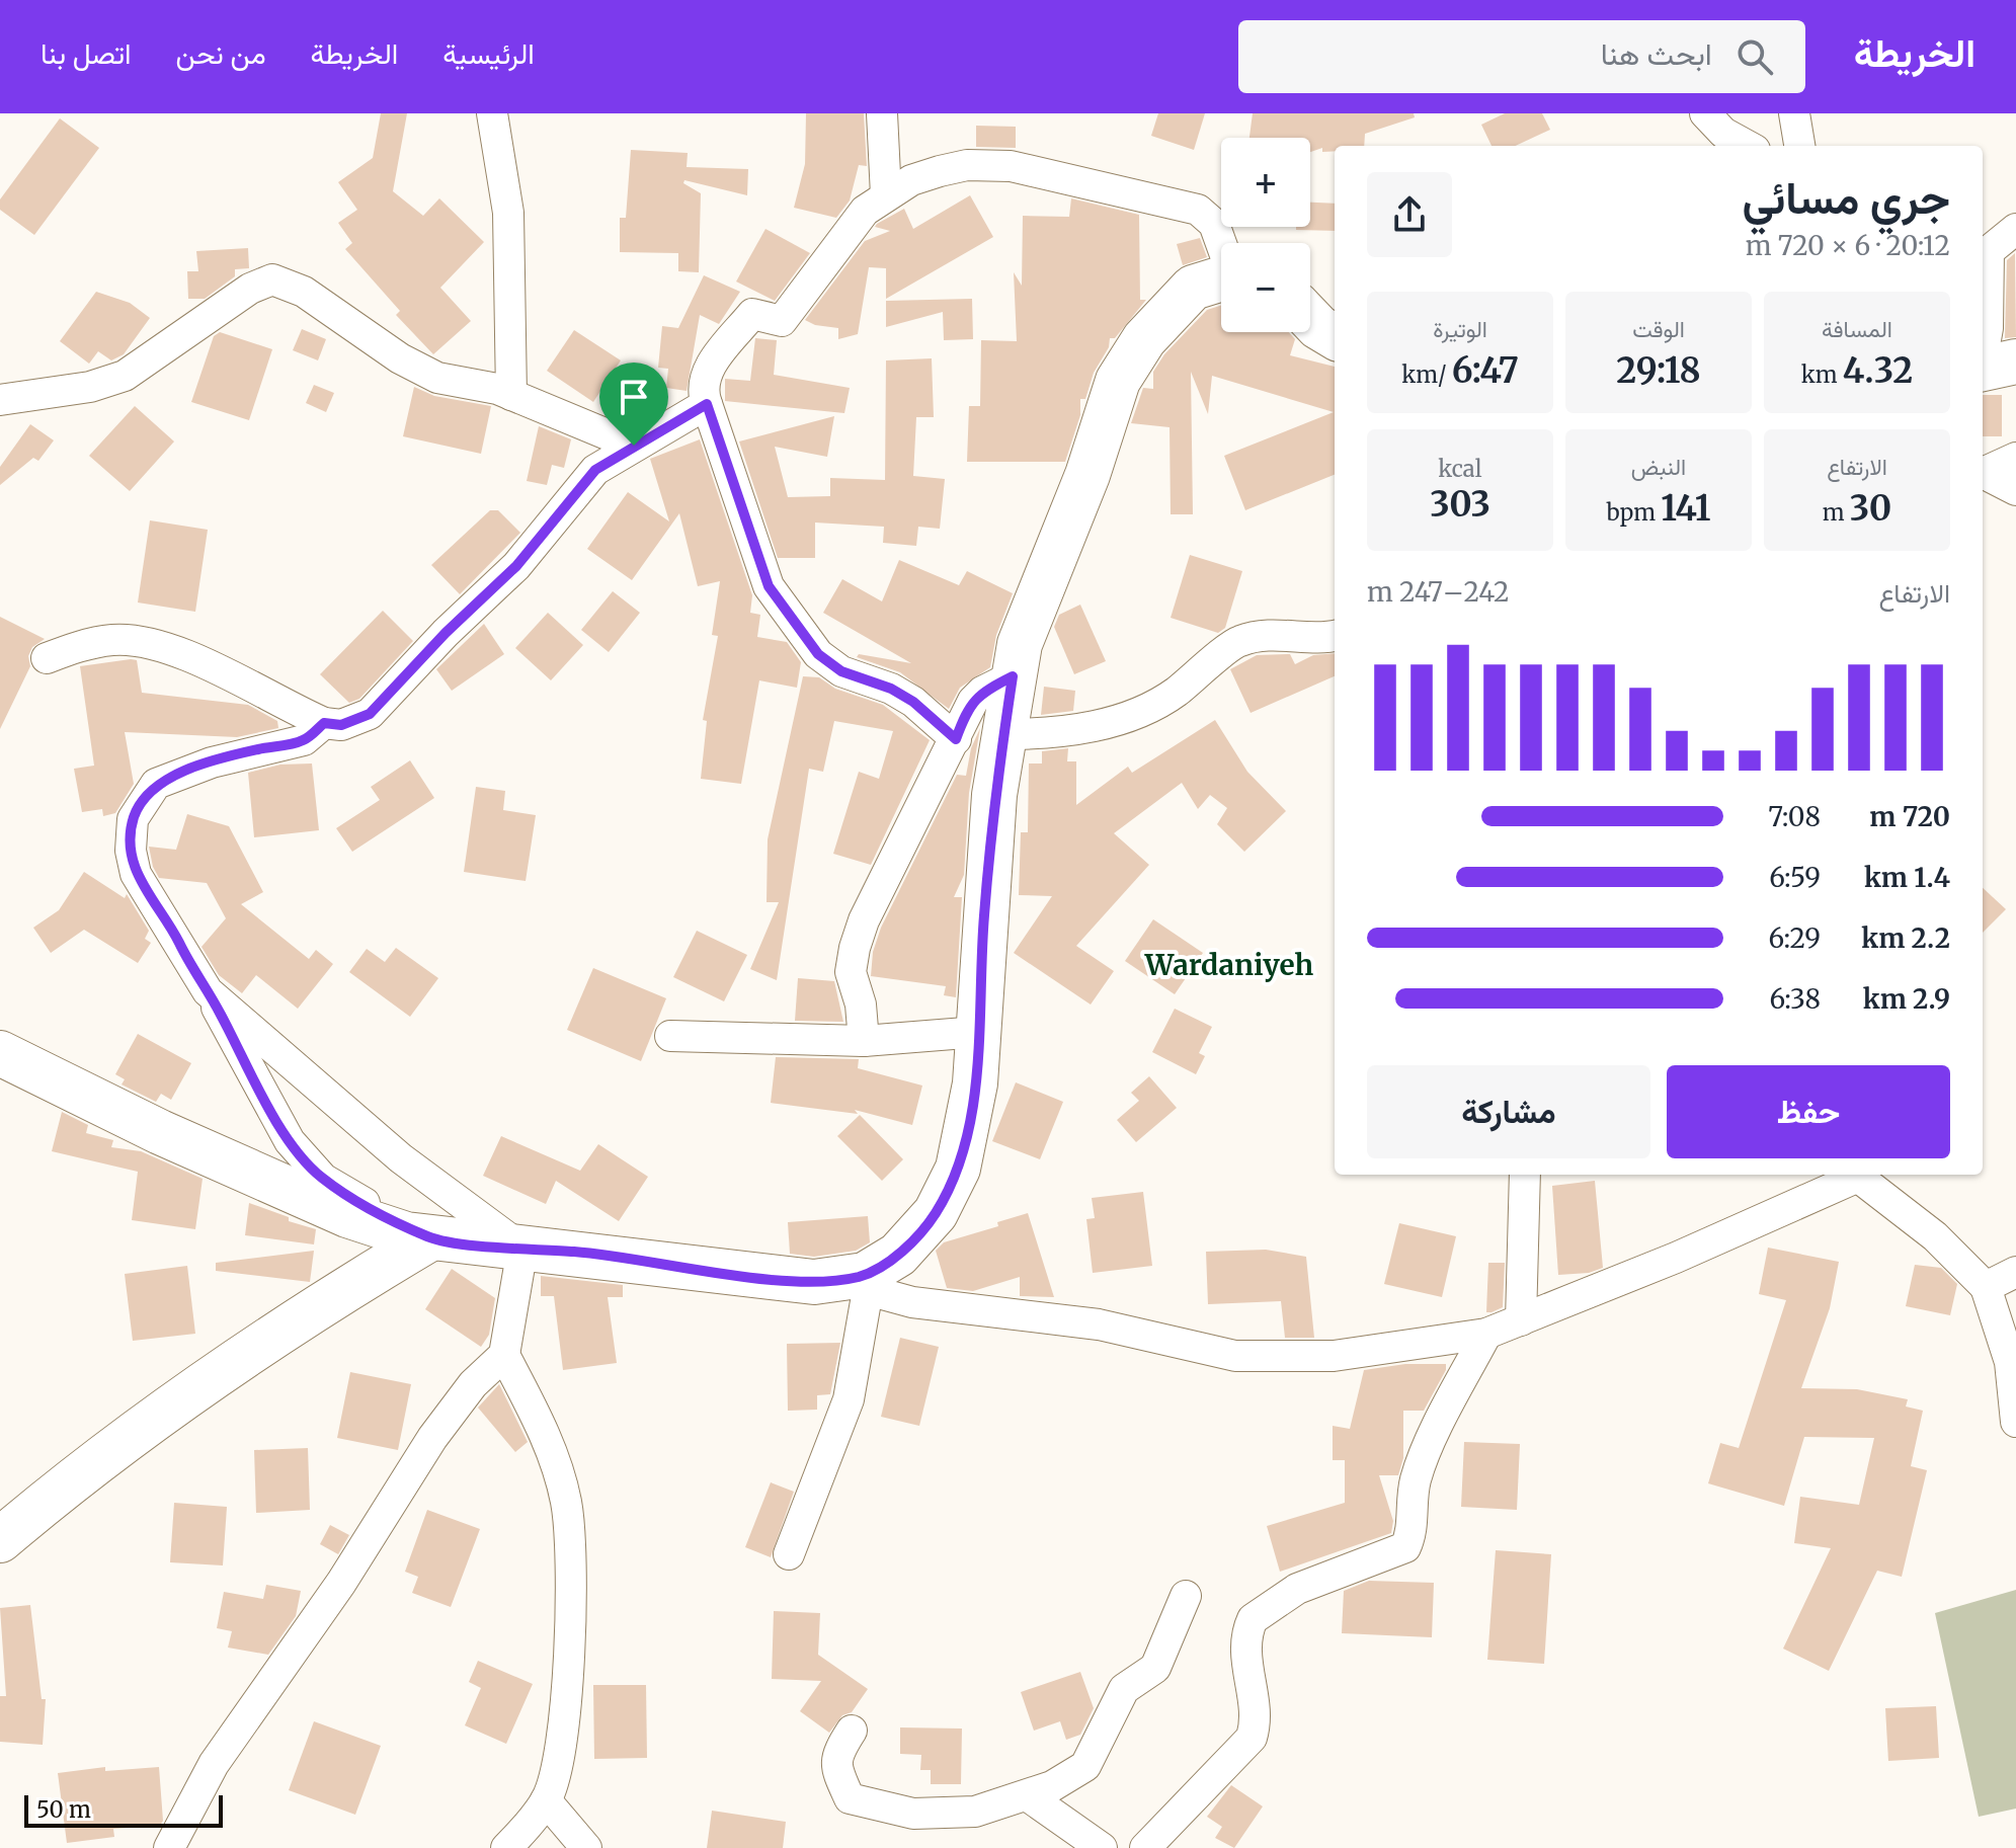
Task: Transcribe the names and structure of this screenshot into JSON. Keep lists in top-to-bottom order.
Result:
{
  "districts": ["Wardaniyeh"],
  "scale_bar": "50 m",
  "page": {
    "header": "الخريطة",
    "search": "ابحث هنا",
    "nav": [
      "الرئيسية",
      "الخريطة",
      "من نحن",
      "اتصل بنا"
    ],
    "map_buttons": ["+", "−"],
    "heading": ["جري مسائي", "20:12 · 6 × 720 m"],
    "stats": [
      ["المسافة", "4.32 km"],
      ["الوقت", "29:18"],
      ["الوتيرة", "6:47 /km"],
      ["الارتفاع", "30 m"],
      ["النبض", "141 bpm"],
      ["kcal", "303"]
    ],
    "chart": ["الارتفاع", "242–247 m"],
    "list": [
      {
        "name": "720 m",
        "note": "7:08"
      },
      {
        "name": "1.4 km",
        "note": "6:59"
      },
      {
        "name": "2.2 km",
        "note": "6:29"
      },
      {
        "name": "2.9 km",
        "note": "6:38"
      }
    ],
    "buttons": ["حفظ", "مشاركة"],
    "scale": "50 m"
  }
}
